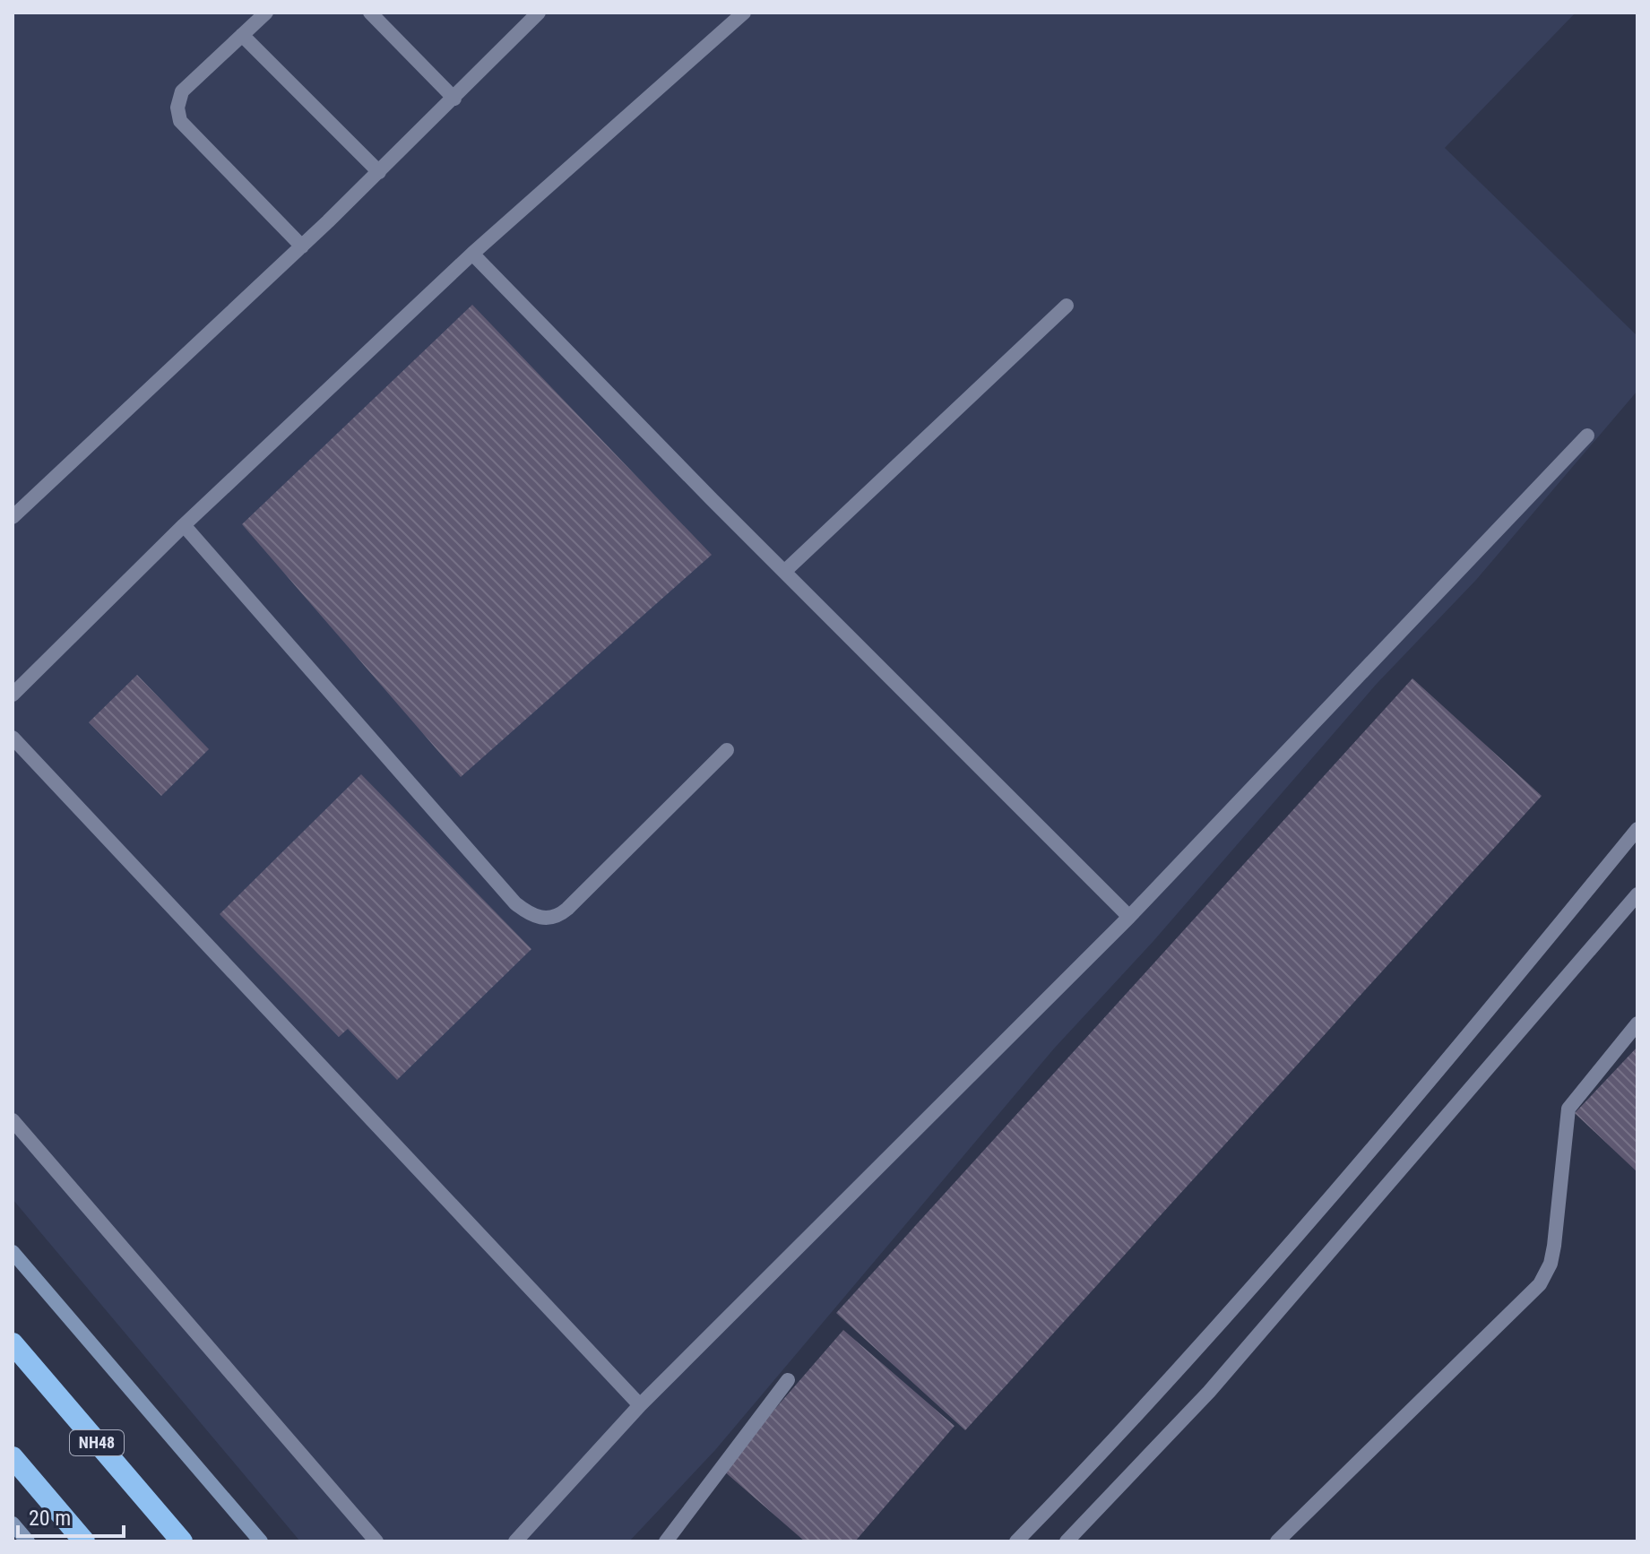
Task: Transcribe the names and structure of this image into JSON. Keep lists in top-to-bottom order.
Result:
{
  "streets": {
    "highway": ["NH48"]
  },
  "scale_bar": "20 m"
}
